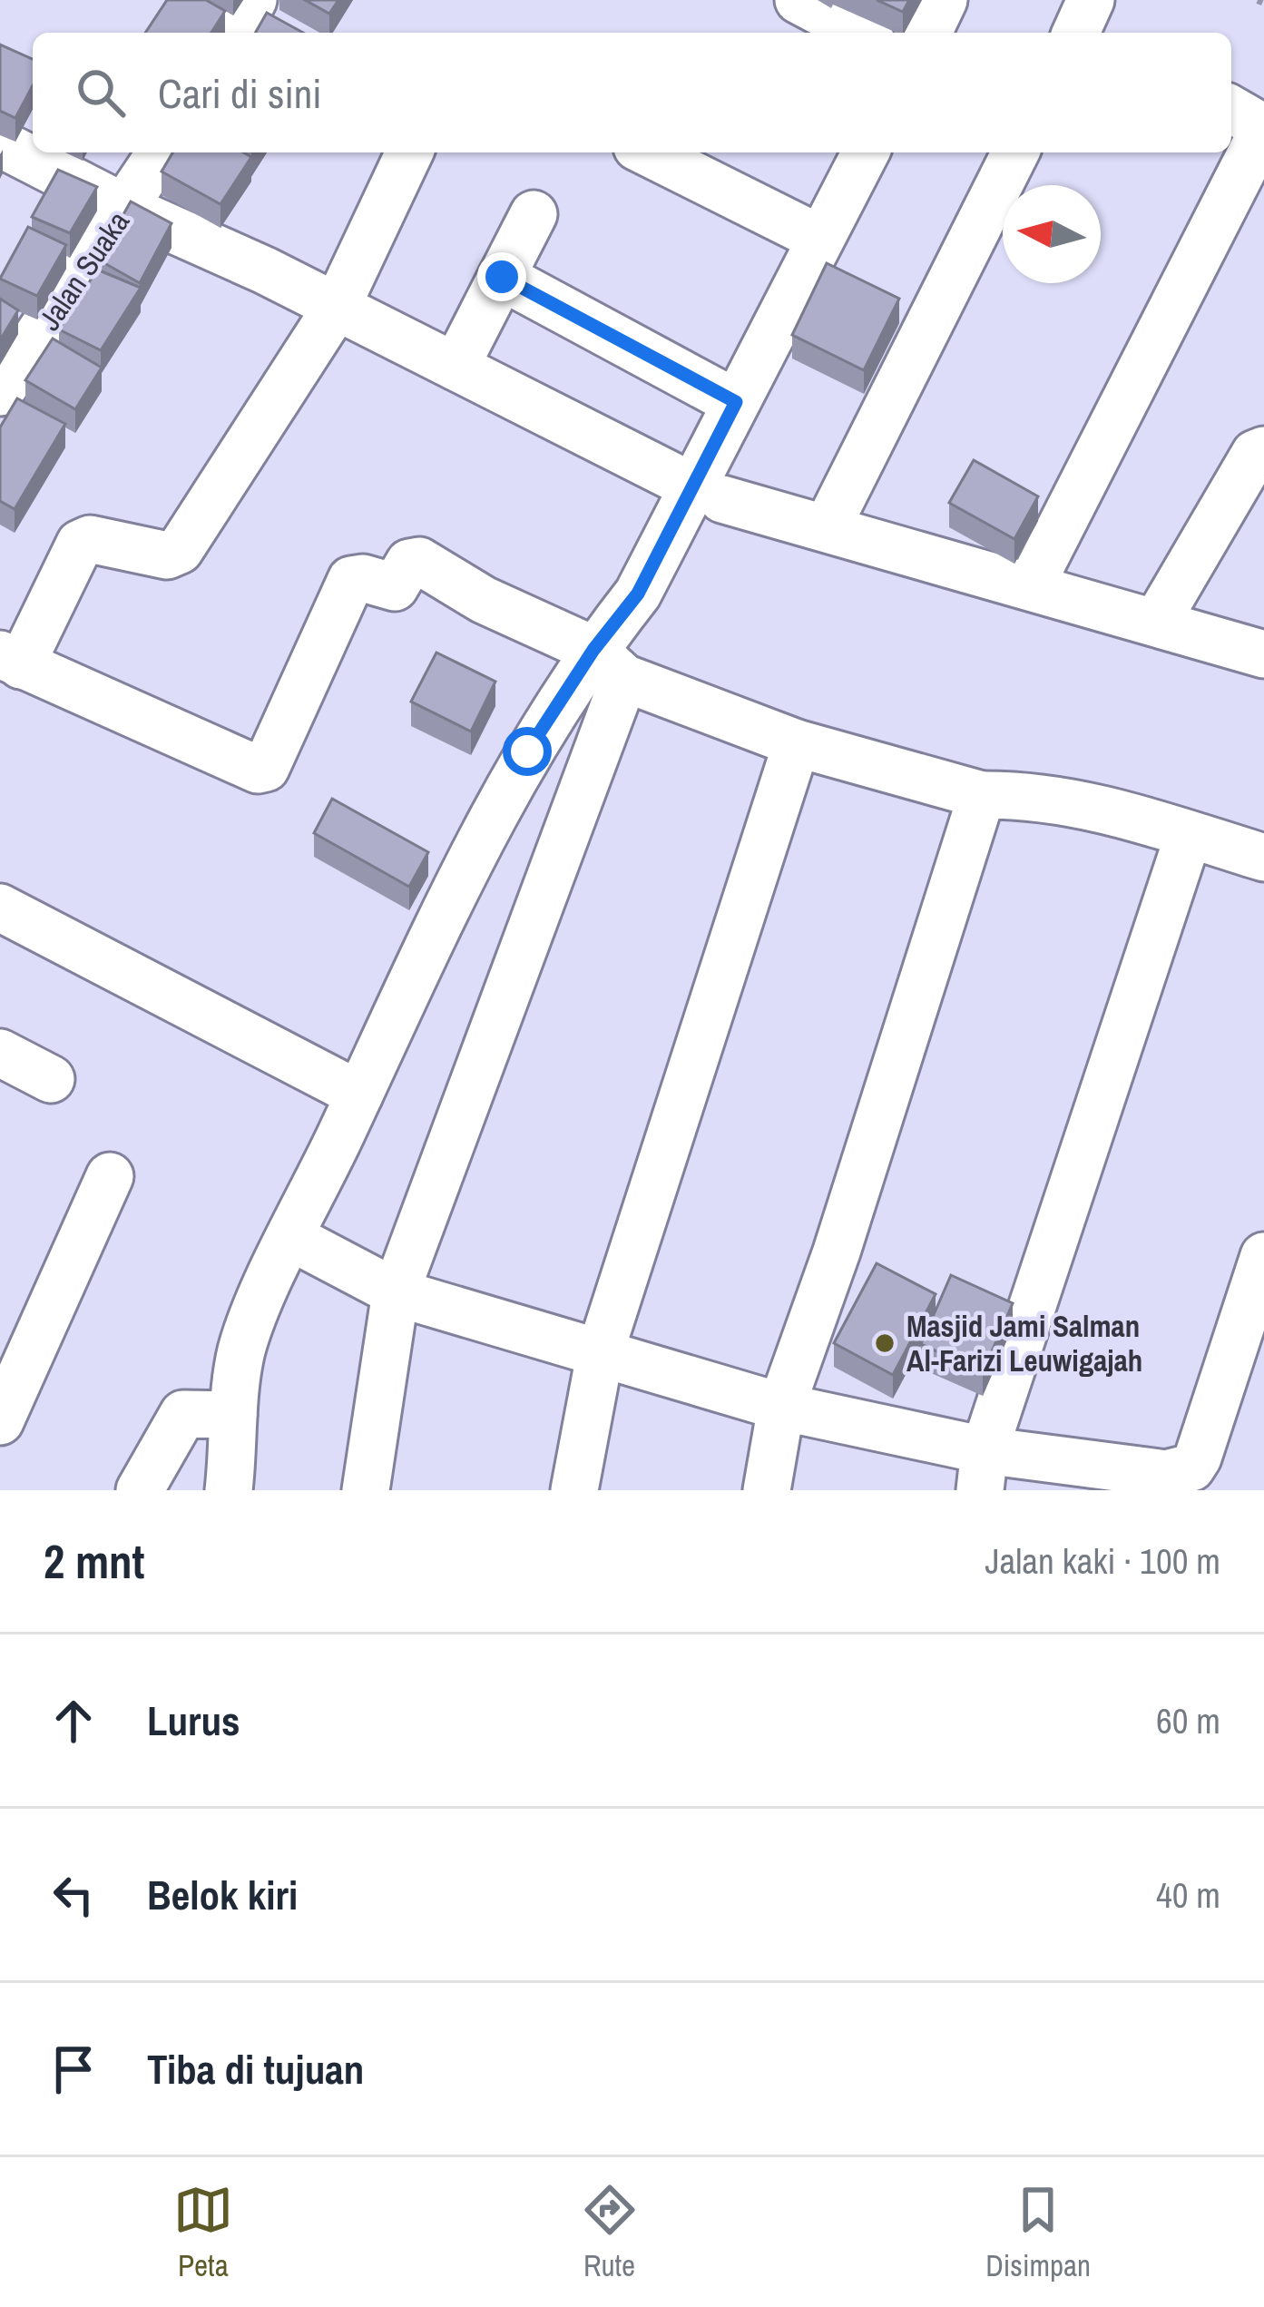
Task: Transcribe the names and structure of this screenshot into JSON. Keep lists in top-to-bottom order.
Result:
{
  "streets": {
    "street": ["Jalan Suaka"]
  },
  "places": ["Masjid Jami Salman Al-Farizi Leuwigajah"],
  "north": "left",
  "page": {
    "search": "Cari di sini",
    "heading": ["2 mnt", "Jalan kaki · 100 m"],
    "list": [
      ["Lurus", "60 m"],
      ["Belok kiri", "40 m"],
      "Tiba di tujuan"
    ],
    "nav": ["Peta", "Rute", "Disimpan"]
  }
}
